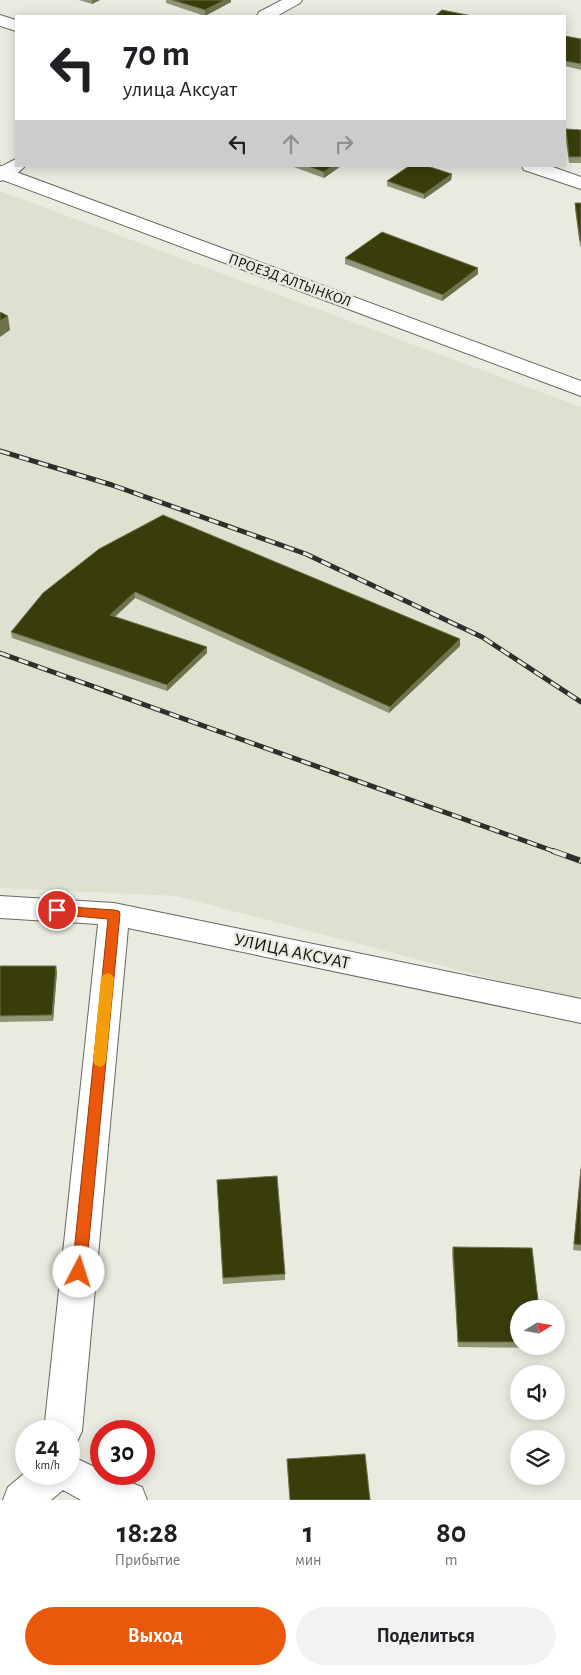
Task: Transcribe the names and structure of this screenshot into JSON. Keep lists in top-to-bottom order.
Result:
{
  "streets": {
    "street": ["ПРОЕЗД АЛТЫНКОЛ", "УЛИЦА АКСУАТ"]
  },
  "north": "right",
  "page": {
    "turn": ["70 m", "улица Аксуат"],
    "speed": "24 km/h",
    "limit": "30",
    "eta": [
      "18:28",
      "Прибытие",
      "1",
      "мин",
      "80",
      "m"
    ],
    "buttons": ["Выход", "Поделиться"]
  }
}
